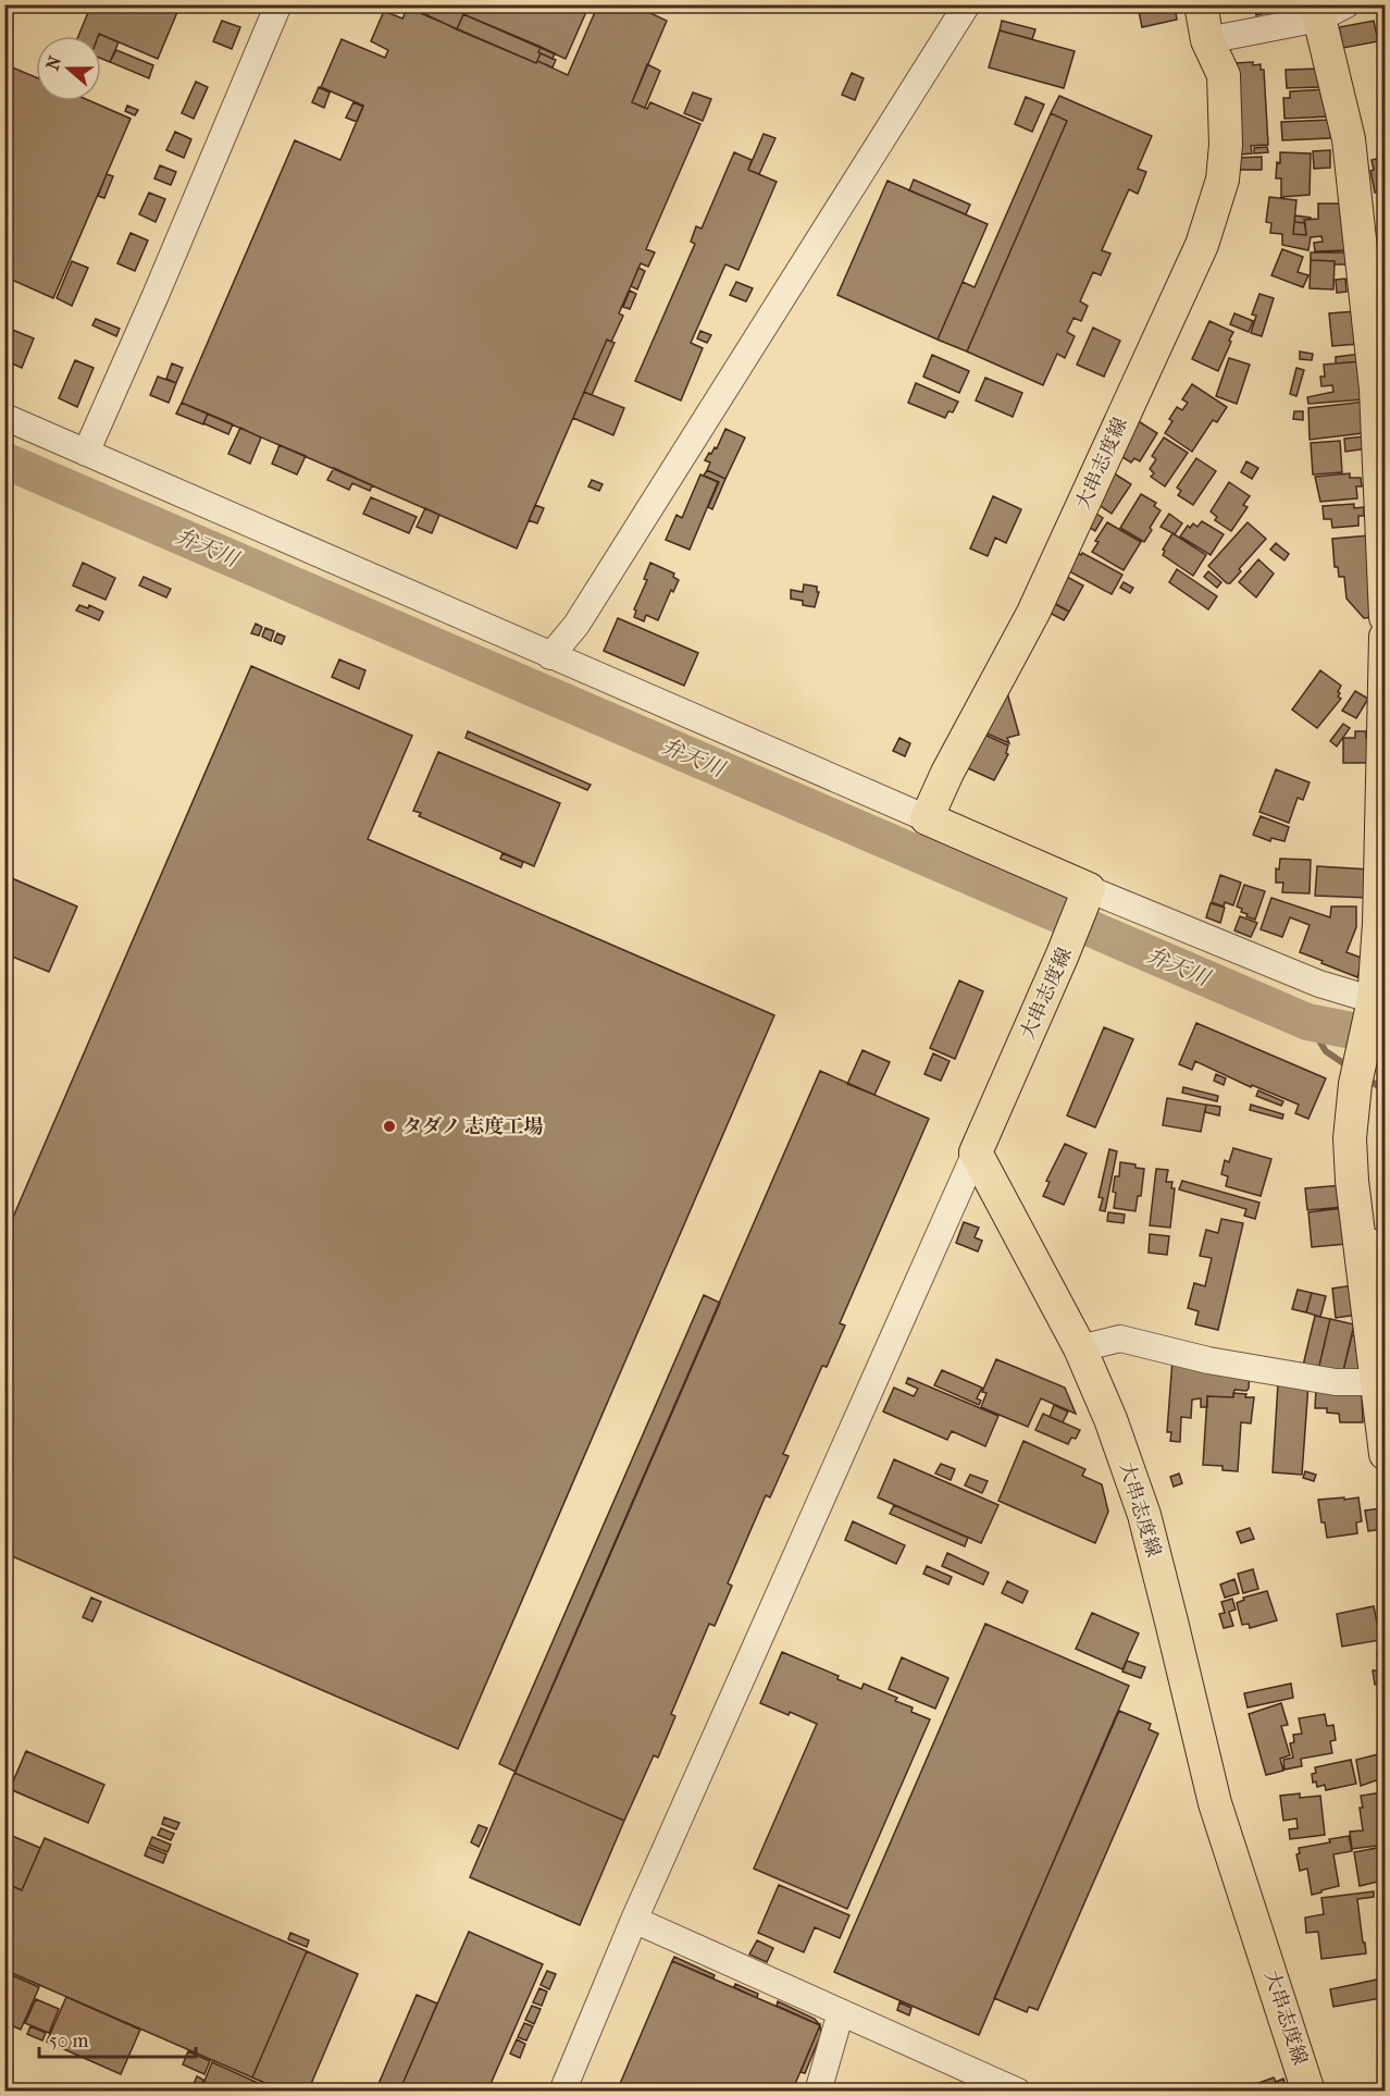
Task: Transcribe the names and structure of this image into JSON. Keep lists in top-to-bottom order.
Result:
{
  "streets": {
    "main road": ["大串志度線"]
  },
  "water": ["弁天川"],
  "places": ["タダノ 志度工場"],
  "scale_bar": "50 m",
  "north": "left"
}
